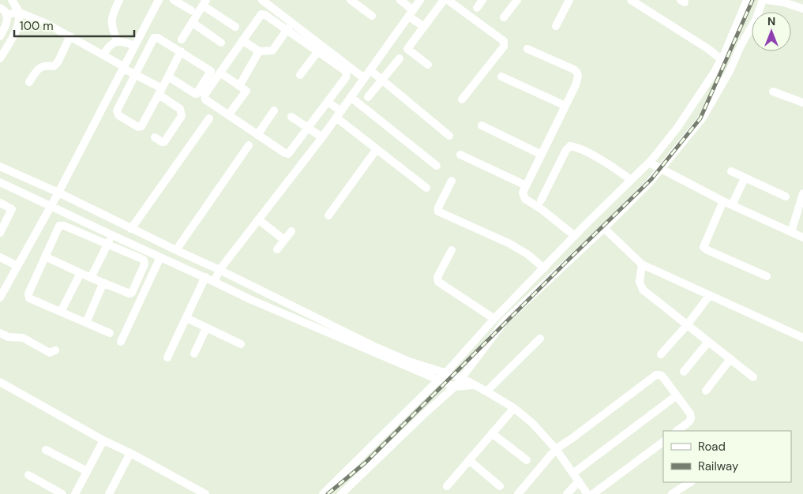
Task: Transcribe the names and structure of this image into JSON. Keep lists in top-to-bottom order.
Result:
{
  "legend": ["Road", "Railway"],
  "scale_bar": "100 m",
  "north": "top"
}
